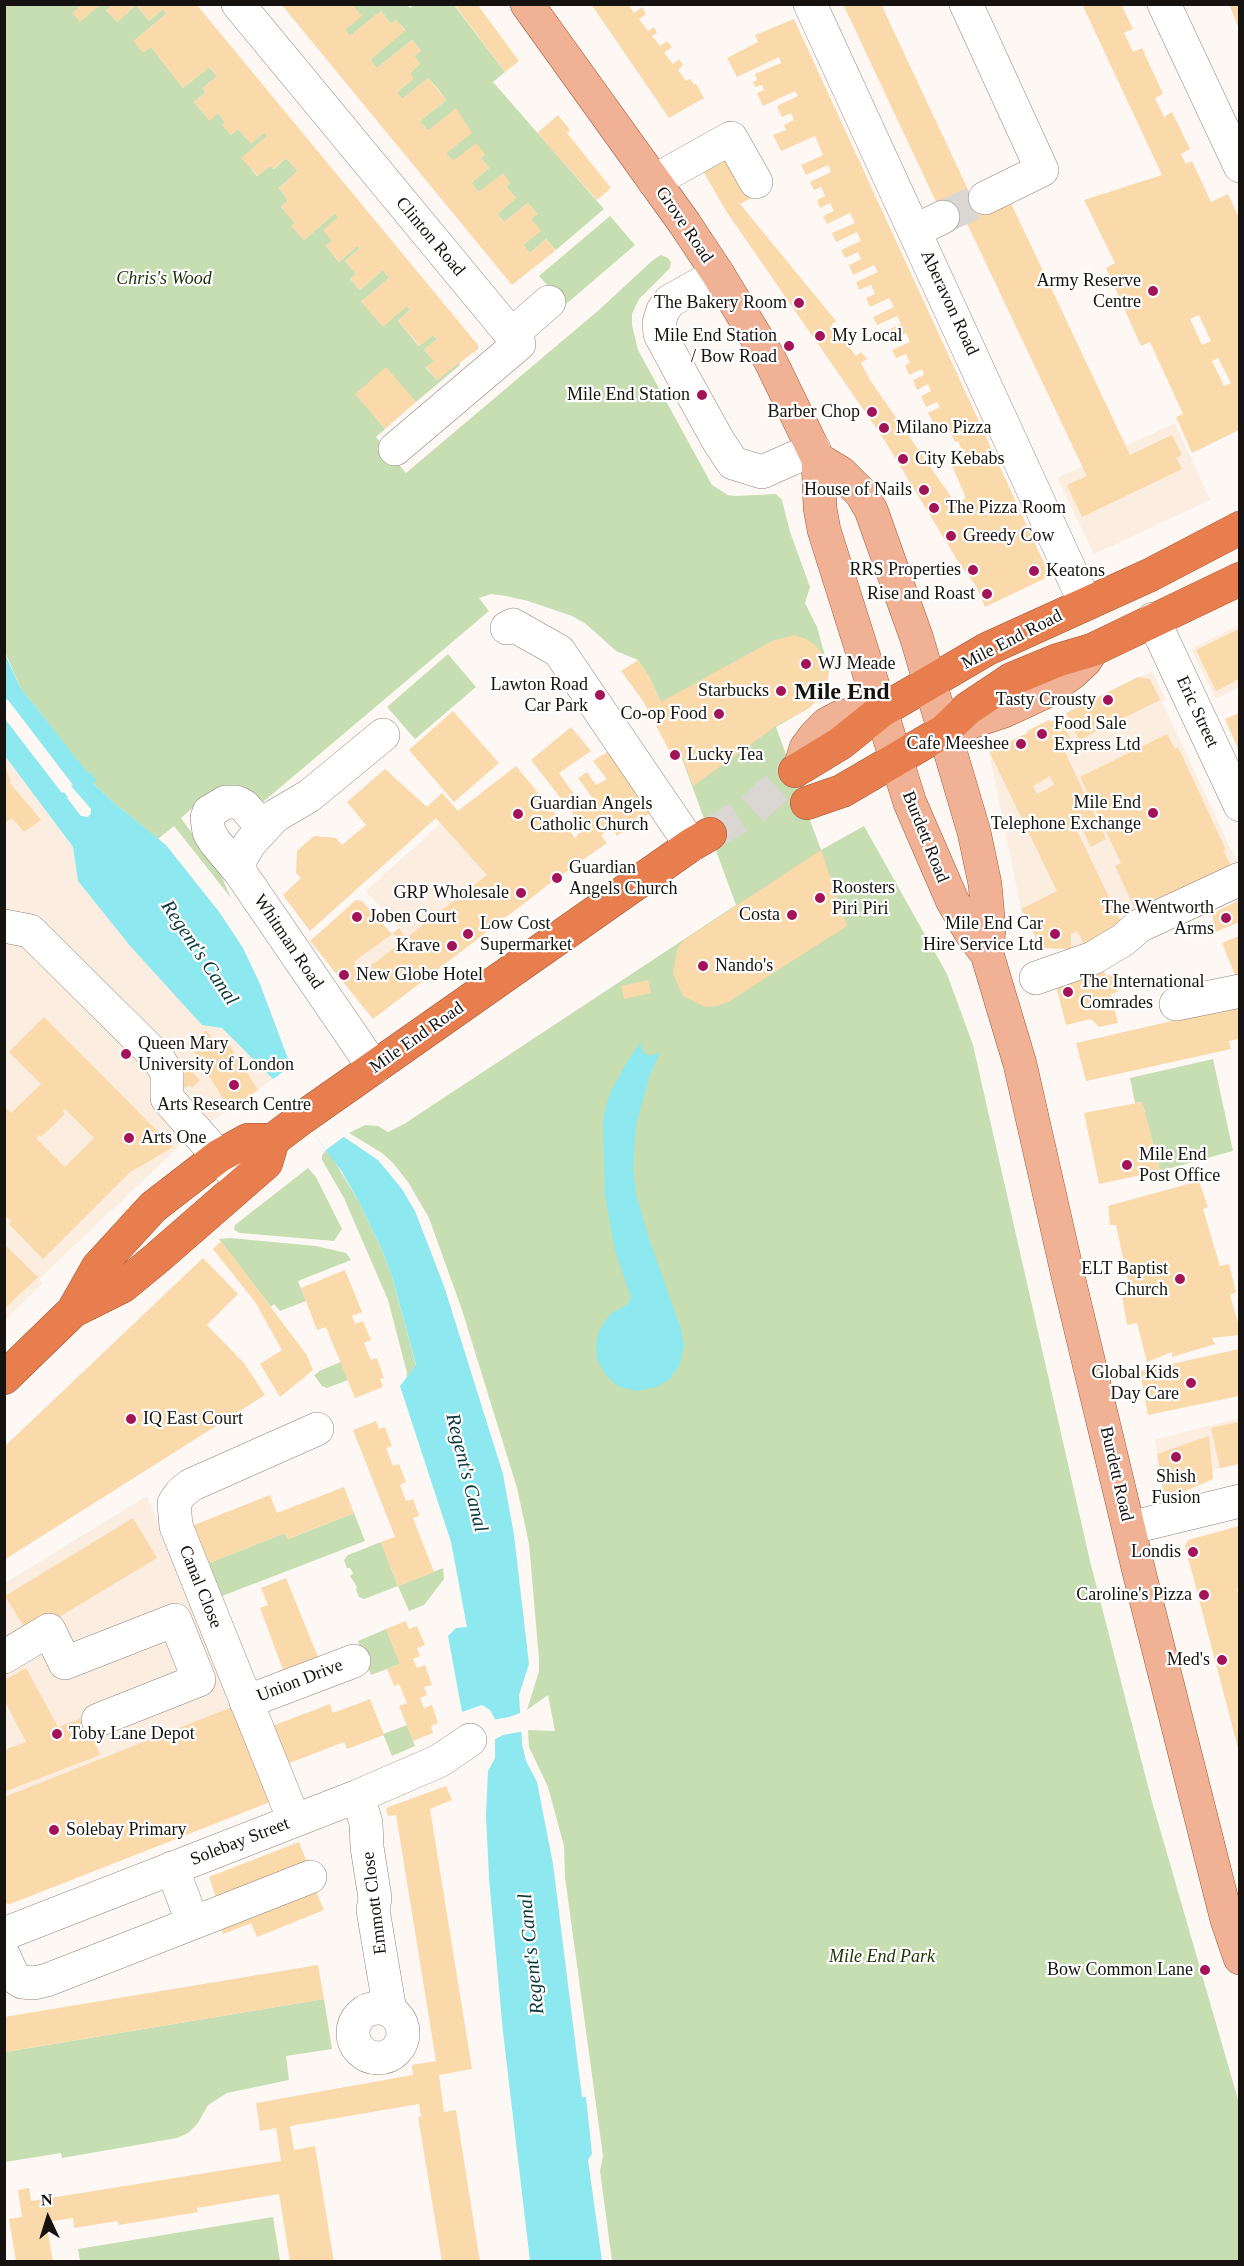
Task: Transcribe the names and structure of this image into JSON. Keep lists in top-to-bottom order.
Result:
{
  "streets": {
    "highway": ["Mile End Road"],
    "main road": ["Grove Road", "Burdett Road"],
    "street": [
      "Clinton Road",
      "Aberavon Road",
      "Eric Street",
      "Whitman Road",
      "Canal Close",
      "Union Drive",
      "Solebay Street",
      "Emmott Close"
    ]
  },
  "crossings": [
    ["Grove Road", "Mile End Road"],
    ["Grove Road", "Burdett Road"],
    ["Aberavon Road", "Mile End Road"],
    ["Mile End Road", "Eric Street"],
    ["Mile End Road", "Burdett Road"],
    ["Mile End Road", "Whitman Road"],
    ["Canal Close", "Union Drive"],
    ["Canal Close", "Solebay Street"],
    ["Solebay Street", "Emmott Close"]
  ],
  "districts": ["Mile End"],
  "water": ["Regent's Canal"],
  "parks": ["Chris's Wood", "Mile End Park"],
  "places": [
    "Army Reserve Centre",
    "The Bakery Room",
    "My Local",
    "Mile End Station / Bow Road",
    "Mile End Station",
    "Barber Chop",
    "Milano Pizza",
    "City Kebabs",
    "House of Nails",
    "The Pizza Room",
    "Greedy Cow",
    "RRS Properties",
    "Keatons",
    "Rise and Roast",
    "WJ Meade",
    "Starbucks",
    "Lawton Road Car Park",
    "Tasty Crousty",
    "Co-op Food",
    "Food Sale Express Ltd",
    "Cafe Meeshee",
    "Lucky Tea",
    "Mile End Telephone Exchange",
    "Guardian Angels Catholic Church",
    "Guardian Angels Church",
    "GRP Wholesale",
    "Roosters Piri Piri",
    "Costa",
    "Joben Court",
    "The Wentworth Arms",
    "Low Cost Supermarket",
    "Mile End Car Hire Service Ltd",
    "Krave",
    "Nando's",
    "New Globe Hotel",
    "The International Comrades",
    "Queen Mary University of London",
    "Arts Research Centre",
    "Arts One",
    "Mile End Post Office",
    "ELT Baptist Church",
    "Global Kids Day Care",
    "IQ East Court",
    "Shish Fusion",
    "Londis",
    "Caroline's Pizza",
    "Med's",
    "Toby Lane Depot",
    "Solebay Primary",
    "Bow Common Lane"
  ],
  "north": "top"
}
